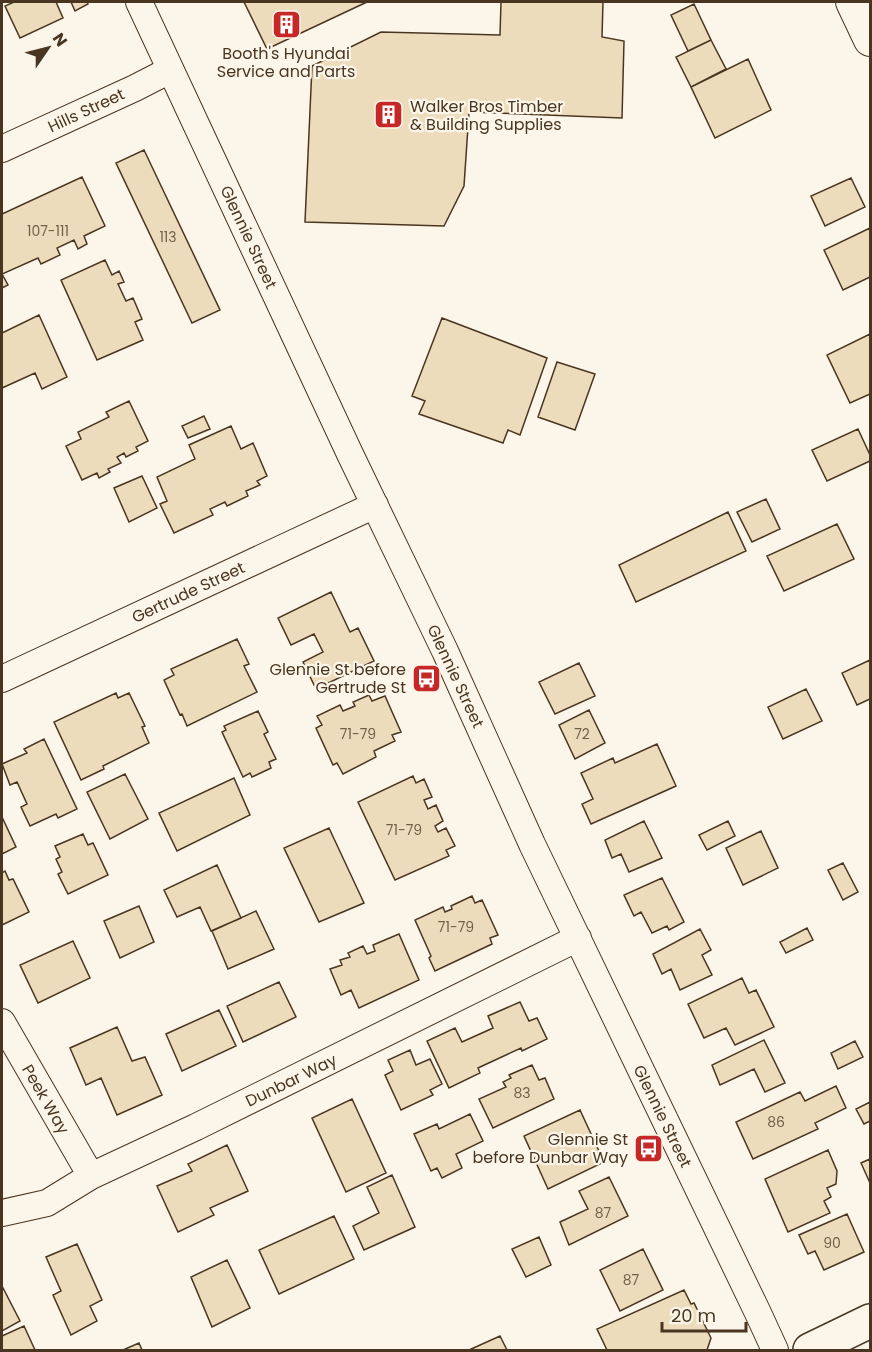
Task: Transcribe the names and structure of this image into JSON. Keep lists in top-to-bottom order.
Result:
{
  "streets": {
    "street": [
      "Hills Street",
      "Glennie Street",
      "Gertrude Street",
      "Dunbar Way",
      "Peek Way"
    ]
  },
  "crossings": [
    ["Hills Street", "Glennie Street"],
    ["Glennie Street", "Gertrude Street"],
    ["Glennie Street", "Dunbar Way"],
    ["Dunbar Way", "Peek Way"]
  ],
  "places": {
    "building": ["Booth's Hyundai Service and Parts", "Walker Bros Timber & Building Supplies"],
    "bus stop": ["Glennie St before Gertrude St", "Glennie St before Dunbar Way"]
  },
  "house_numbers": [
    "107-111",
    "113",
    "71-79",
    "72",
    "71-79",
    "71-79",
    "83",
    "86",
    "87",
    "90",
    "87"
  ],
  "scale_bar": "20 m",
  "north": "top right"
}
